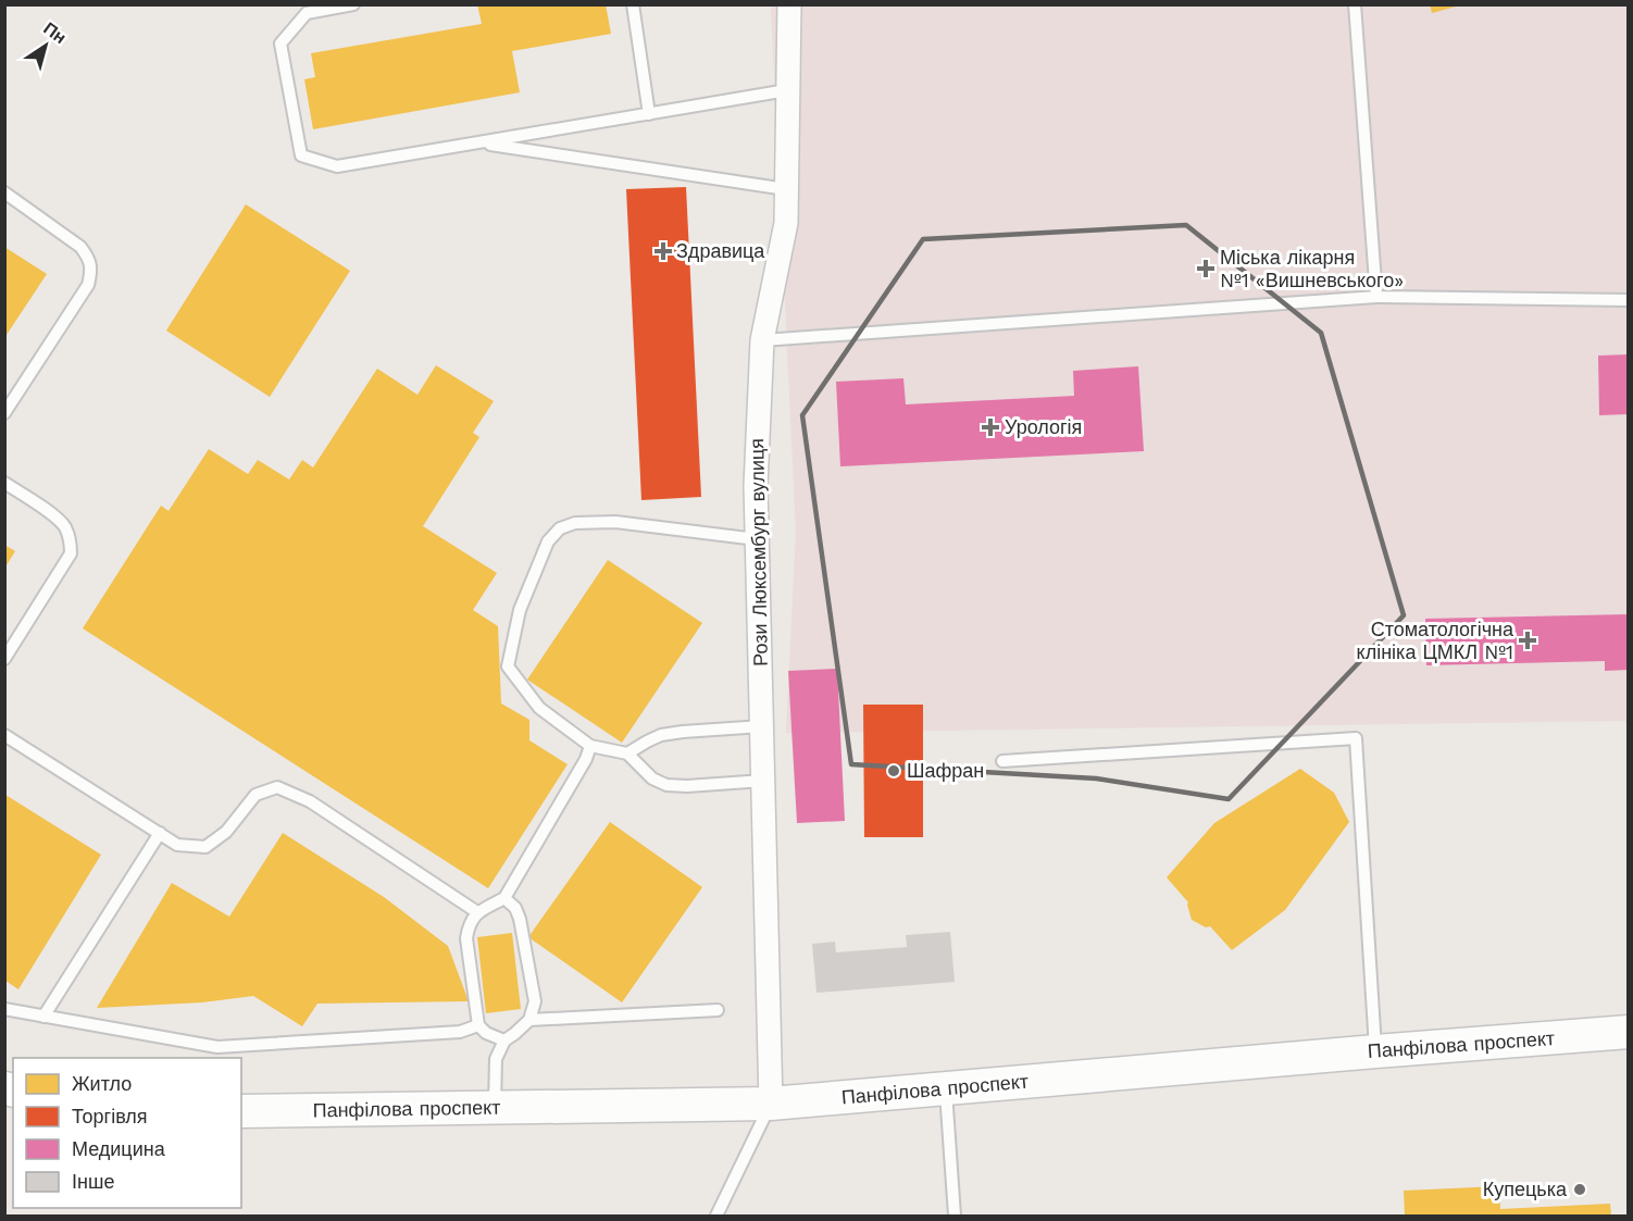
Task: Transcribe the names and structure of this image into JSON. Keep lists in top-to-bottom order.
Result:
{
  "streets": {
    "main road": ["Панфілова проспект"],
    "street": ["Рози Люксембург вулиця"]
  },
  "crossings": [
    ["Рози Люксембург вулиця", "Панфілова проспект"]
  ],
  "places": {
    "health": [
      "Здравица",
      "Міська лікарня №1 «Вишневського»",
      "Урологія",
      "Стоматологічна клініка ЦМКЛ №1"
    ],
    "other": ["Шафран", "Купецька"]
  },
  "legend": [
    "Житло",
    "Торгівля",
    "Медицина",
    "Інше"
  ],
  "north": "top right"
}
